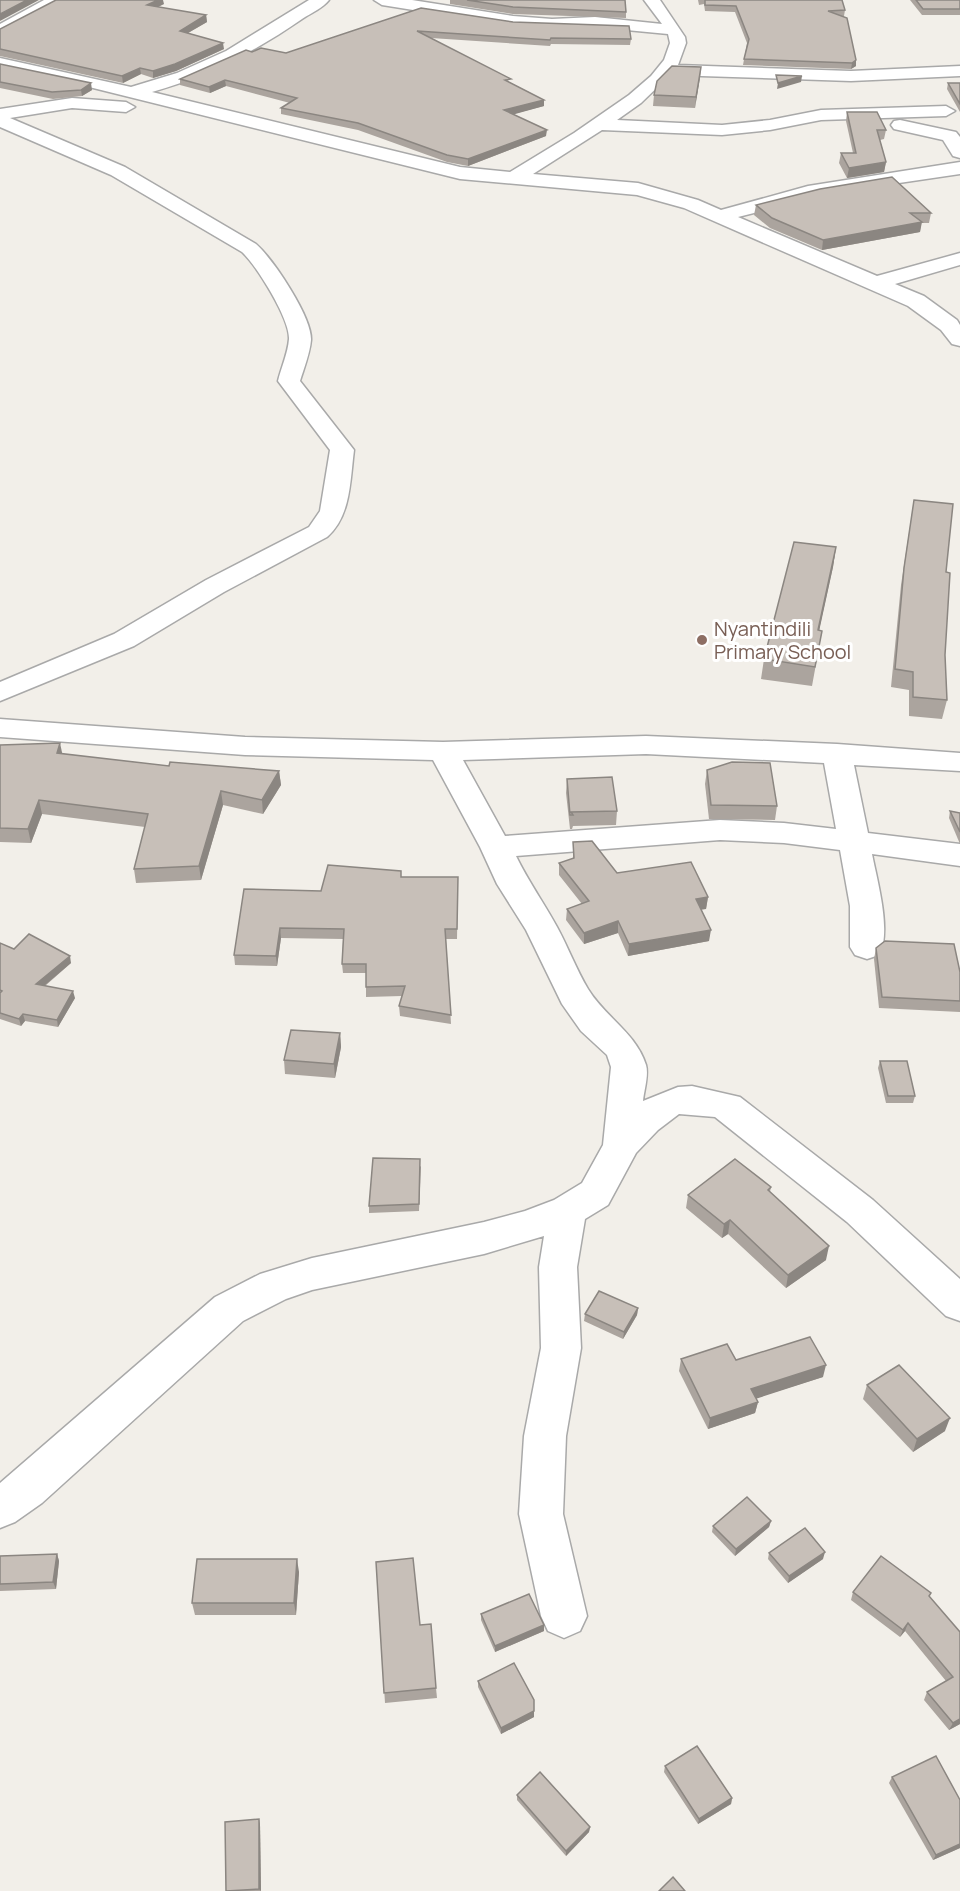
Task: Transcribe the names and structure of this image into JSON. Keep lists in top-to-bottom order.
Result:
{
  "places": ["Nyantindili Primary School"]
}
